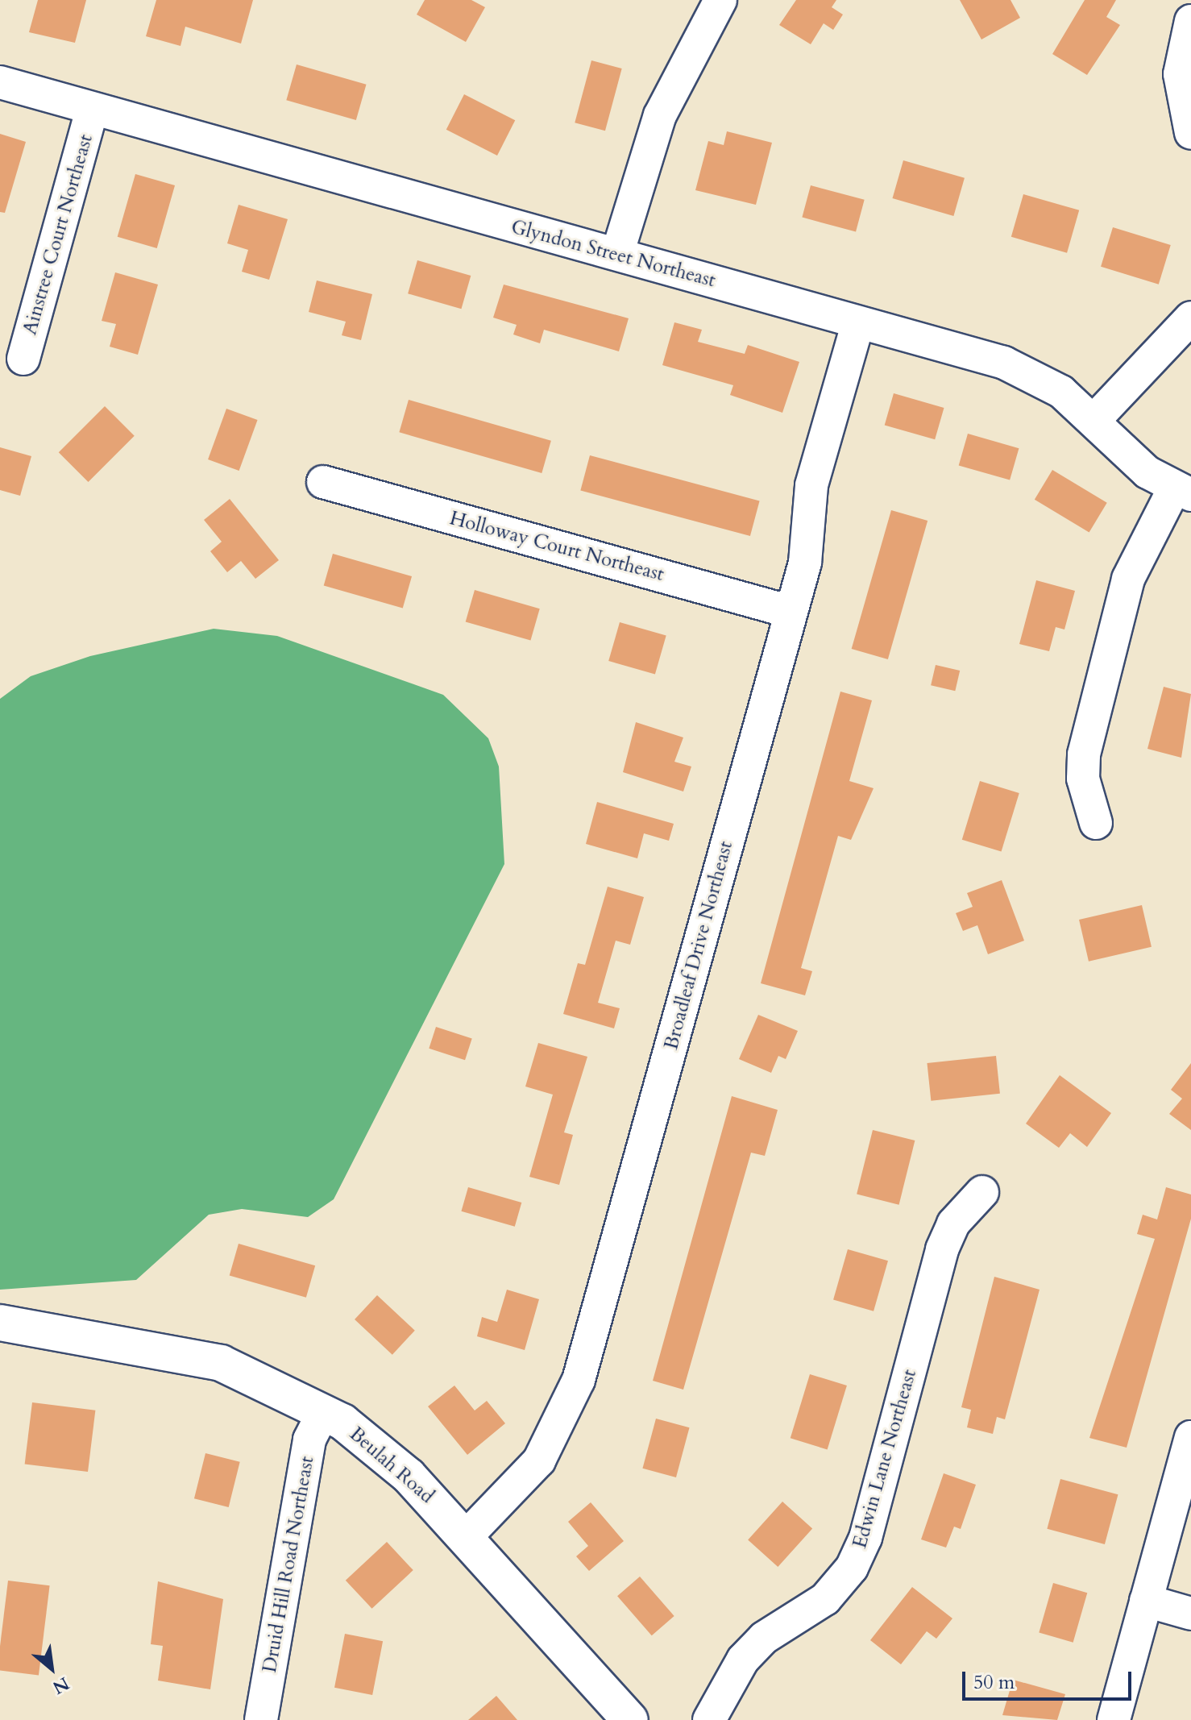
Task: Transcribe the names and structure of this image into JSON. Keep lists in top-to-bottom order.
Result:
{
  "streets": {
    "main road": ["Beulah Road"],
    "street": [
      "Ainstree Court Northeast",
      "Glyndon Street Northeast",
      "Holloway Court Northeast",
      "Broadleaf Drive Northeast",
      "Edwin Lane Northeast",
      "Druid Hill Road Northeast"
    ]
  },
  "crossings": [
    ["Ainstree Court Northeast", "Glyndon Street Northeast"],
    ["Glyndon Street Northeast", "Broadleaf Drive Northeast"],
    ["Holloway Court Northeast", "Broadleaf Drive Northeast"],
    ["Broadleaf Drive Northeast", "Beulah Road"],
    ["Beulah Road", "Druid Hill Road Northeast"]
  ],
  "scale_bar": "50 m",
  "north": "bottom right"
}
